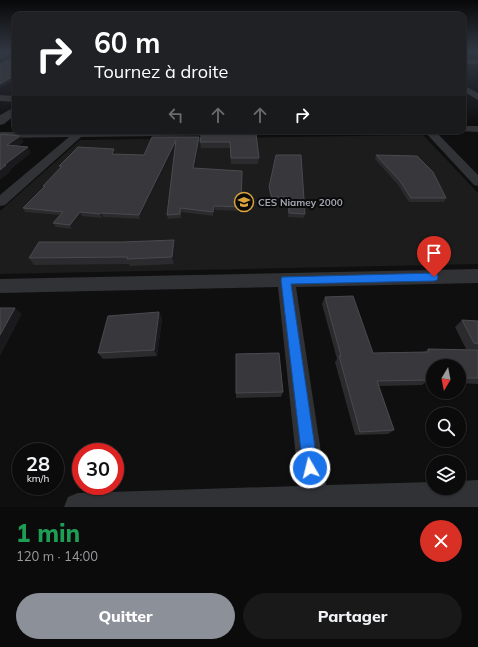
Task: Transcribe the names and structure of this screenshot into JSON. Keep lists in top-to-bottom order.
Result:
{
  "places": {
    "school or university": ["CES Niamey 2000"]
  },
  "north": "bottom",
  "page": {
    "turn": ["60 m", "Tournez à droite"],
    "speed": "28 km/h",
    "limit": "30",
    "heading": ["1 min", "120 m · 14:00"],
    "buttons": ["Quitter", "Partager"]
  }
}
